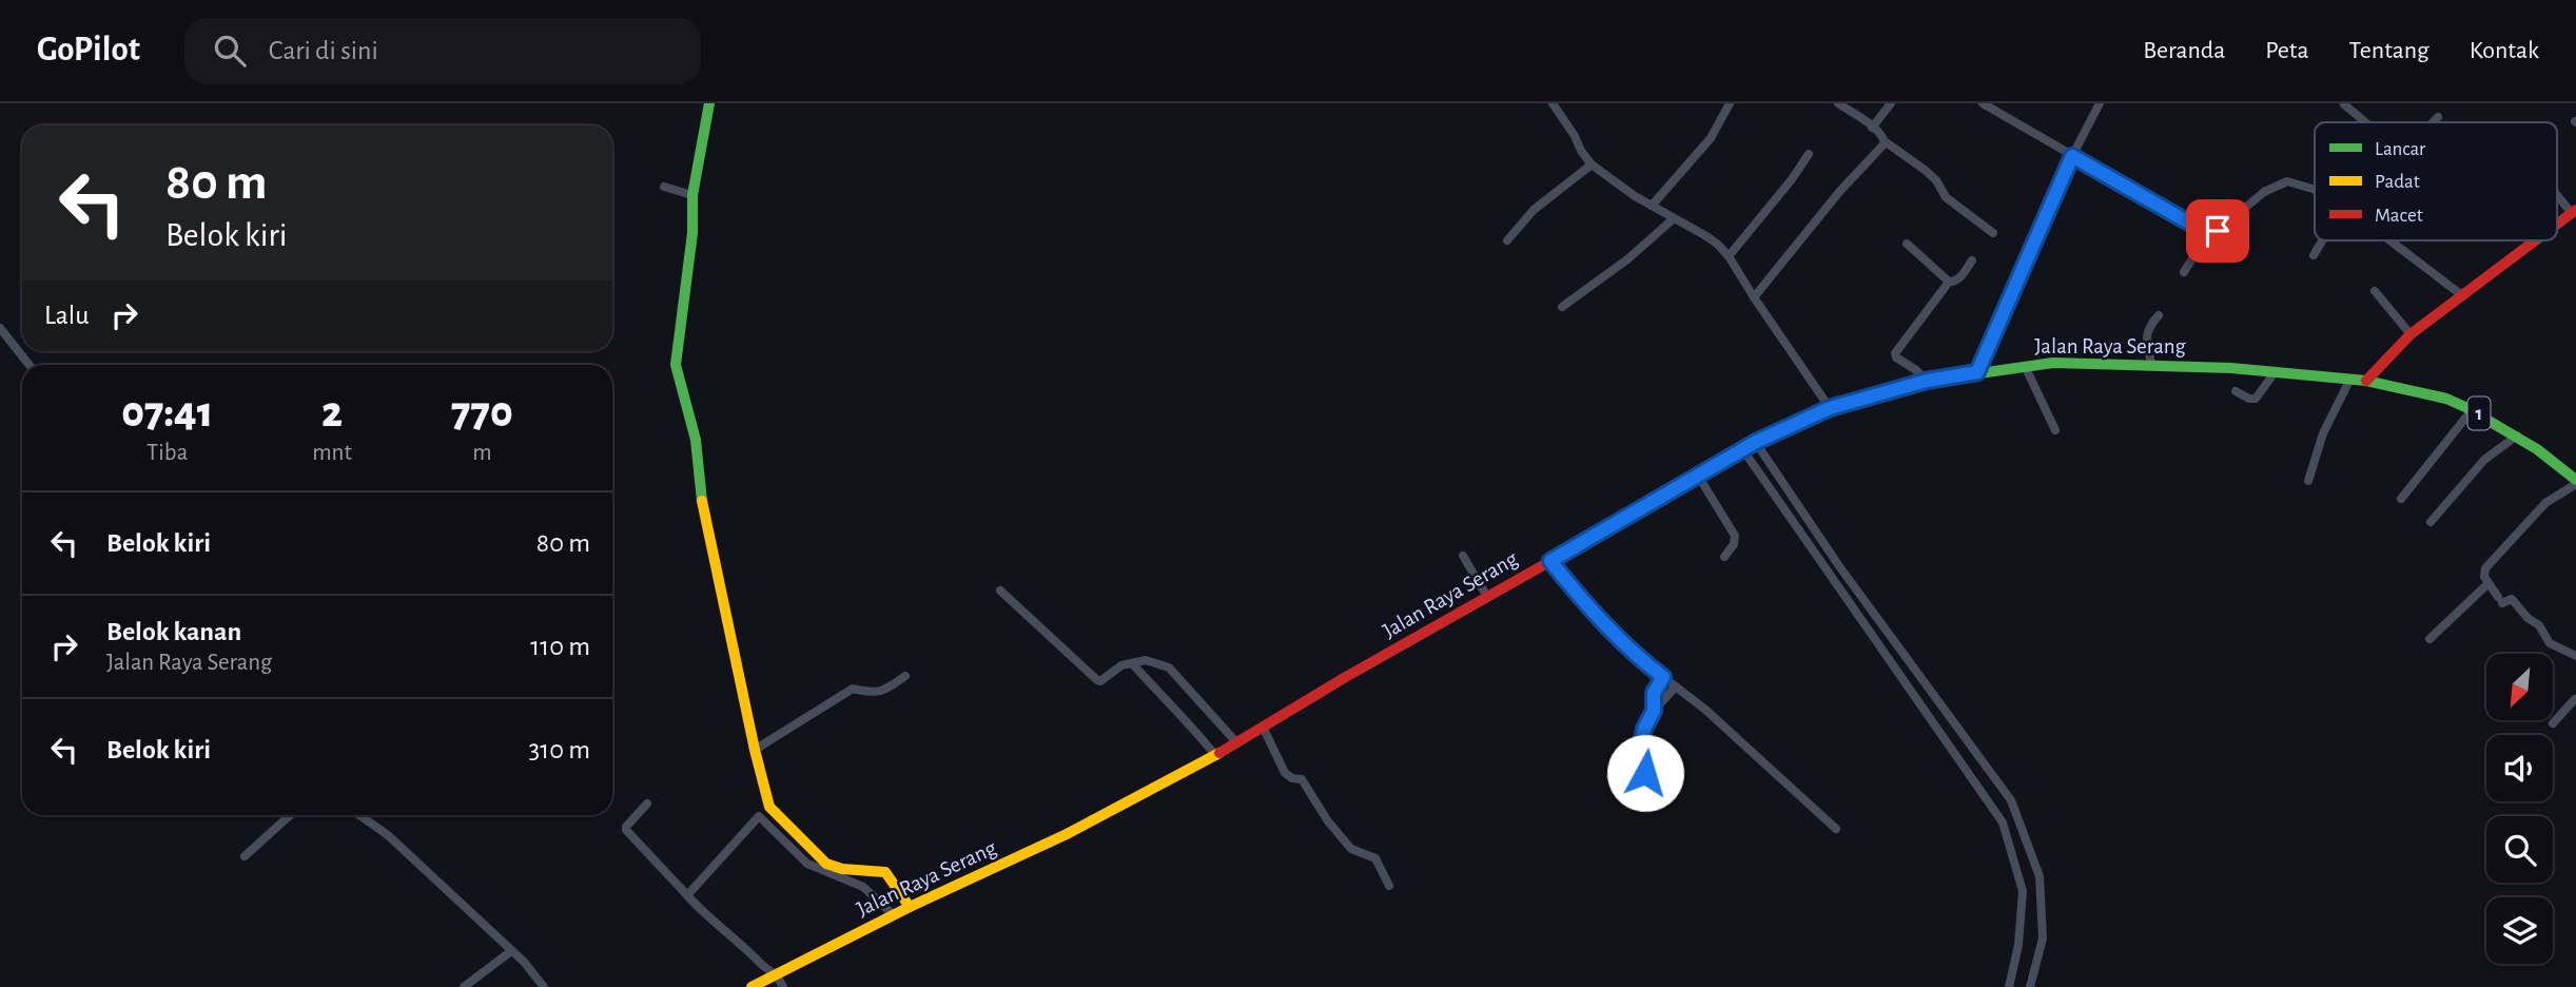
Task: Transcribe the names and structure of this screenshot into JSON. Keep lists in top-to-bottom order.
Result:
{
  "streets": {
    "main road": ["Jalan Raya Serang", "1"]
  },
  "legend": ["Lancar", "Padat", "Macet"],
  "north": "bottom left",
  "page": {
    "header": "GoPilot",
    "search": "Cari di sini",
    "nav": [
      "Beranda",
      "Peta",
      "Tentang",
      "Kontak"
    ],
    "turn": ["80 m", "Belok kiri"],
    "then": "Lalu",
    "eta": [
      "07:41",
      "Tiba",
      "2",
      "mnt",
      "770",
      "m"
    ],
    "list": [
      {
        "name": "Belok kiri",
        "value": "80 m"
      },
      {
        "name": "Belok kanan",
        "note": "Jalan Raya Serang",
        "value": "110 m"
      },
      {
        "name": "Belok kiri",
        "value": "310 m"
      }
    ]
  }
}
